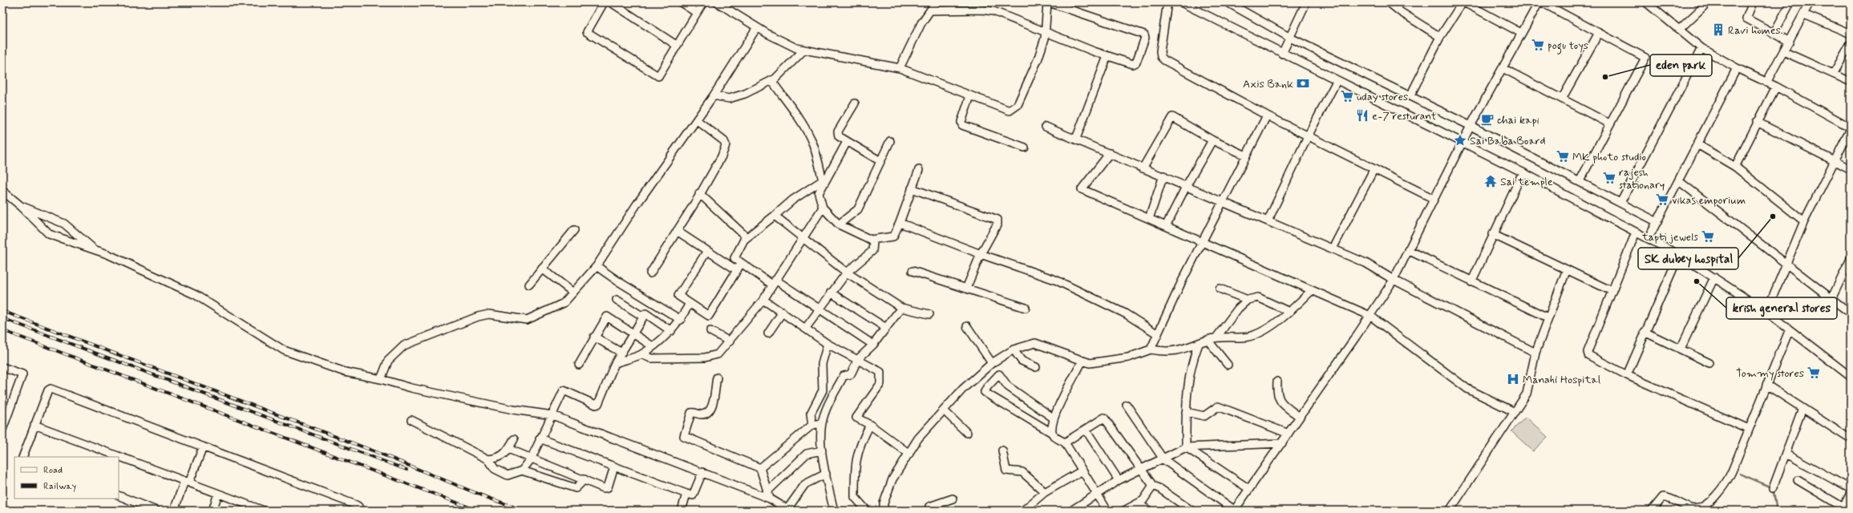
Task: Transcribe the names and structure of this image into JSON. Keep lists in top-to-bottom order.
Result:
{
  "places": {
    "building": ["Ravi homes."],
    "supermarket": [
      "pogu toys",
      "uday stores",
      "MK photo studio",
      "rajesh stationary",
      "vikas emporium",
      "tapti jewels",
      "Tommy stores"
    ],
    "other": ["eden park", "SK dubey hospital", "krish general stores"],
    "bank": ["Axis Bank"],
    "restaurant": ["e-7 resturant"],
    "cafe": ["chai kapi"],
    "place": ["Sai Baba Board"],
    "temple": ["Sai temple"],
    "hospital": ["Manahi Hospital"]
  },
  "legend": ["Road", "Railway"]
}
